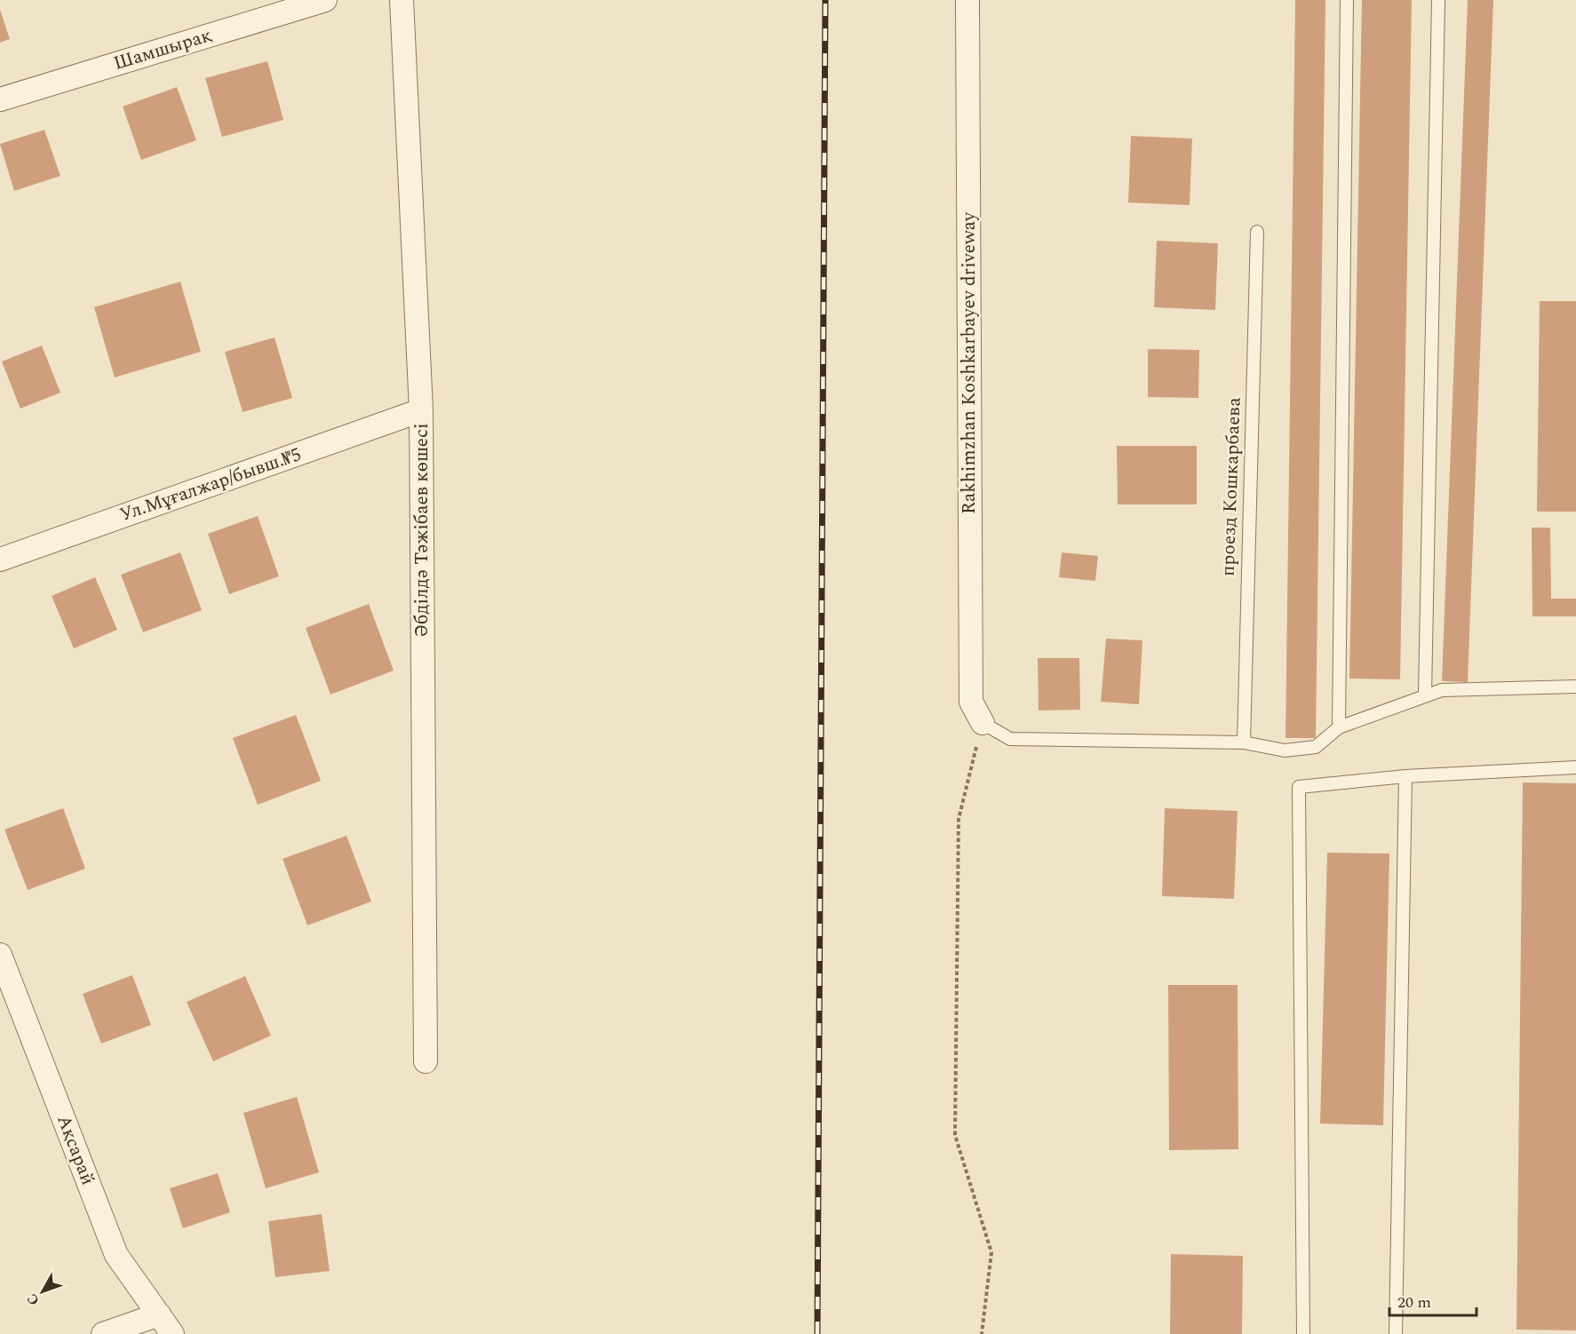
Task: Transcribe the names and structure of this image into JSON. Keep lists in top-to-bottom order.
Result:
{
  "streets": {
    "street": [
      "Шамшырақ",
      "Rakhimzhan Koshkarbayev driveway",
      "Ул.Мұғалжар/бывш.№5",
      "Әбділдә Тәжібаев көшесі",
      "Ақсарай"
    ],
    "lane": ["проезд Кошкарбаева"]
  },
  "crossings": [
    ["Ул.Мұғалжар/бывш.№5", "Әбділдә Тәжібаев көшесі"]
  ],
  "scale_bar": "20 m",
  "north": "bottom left"
}
